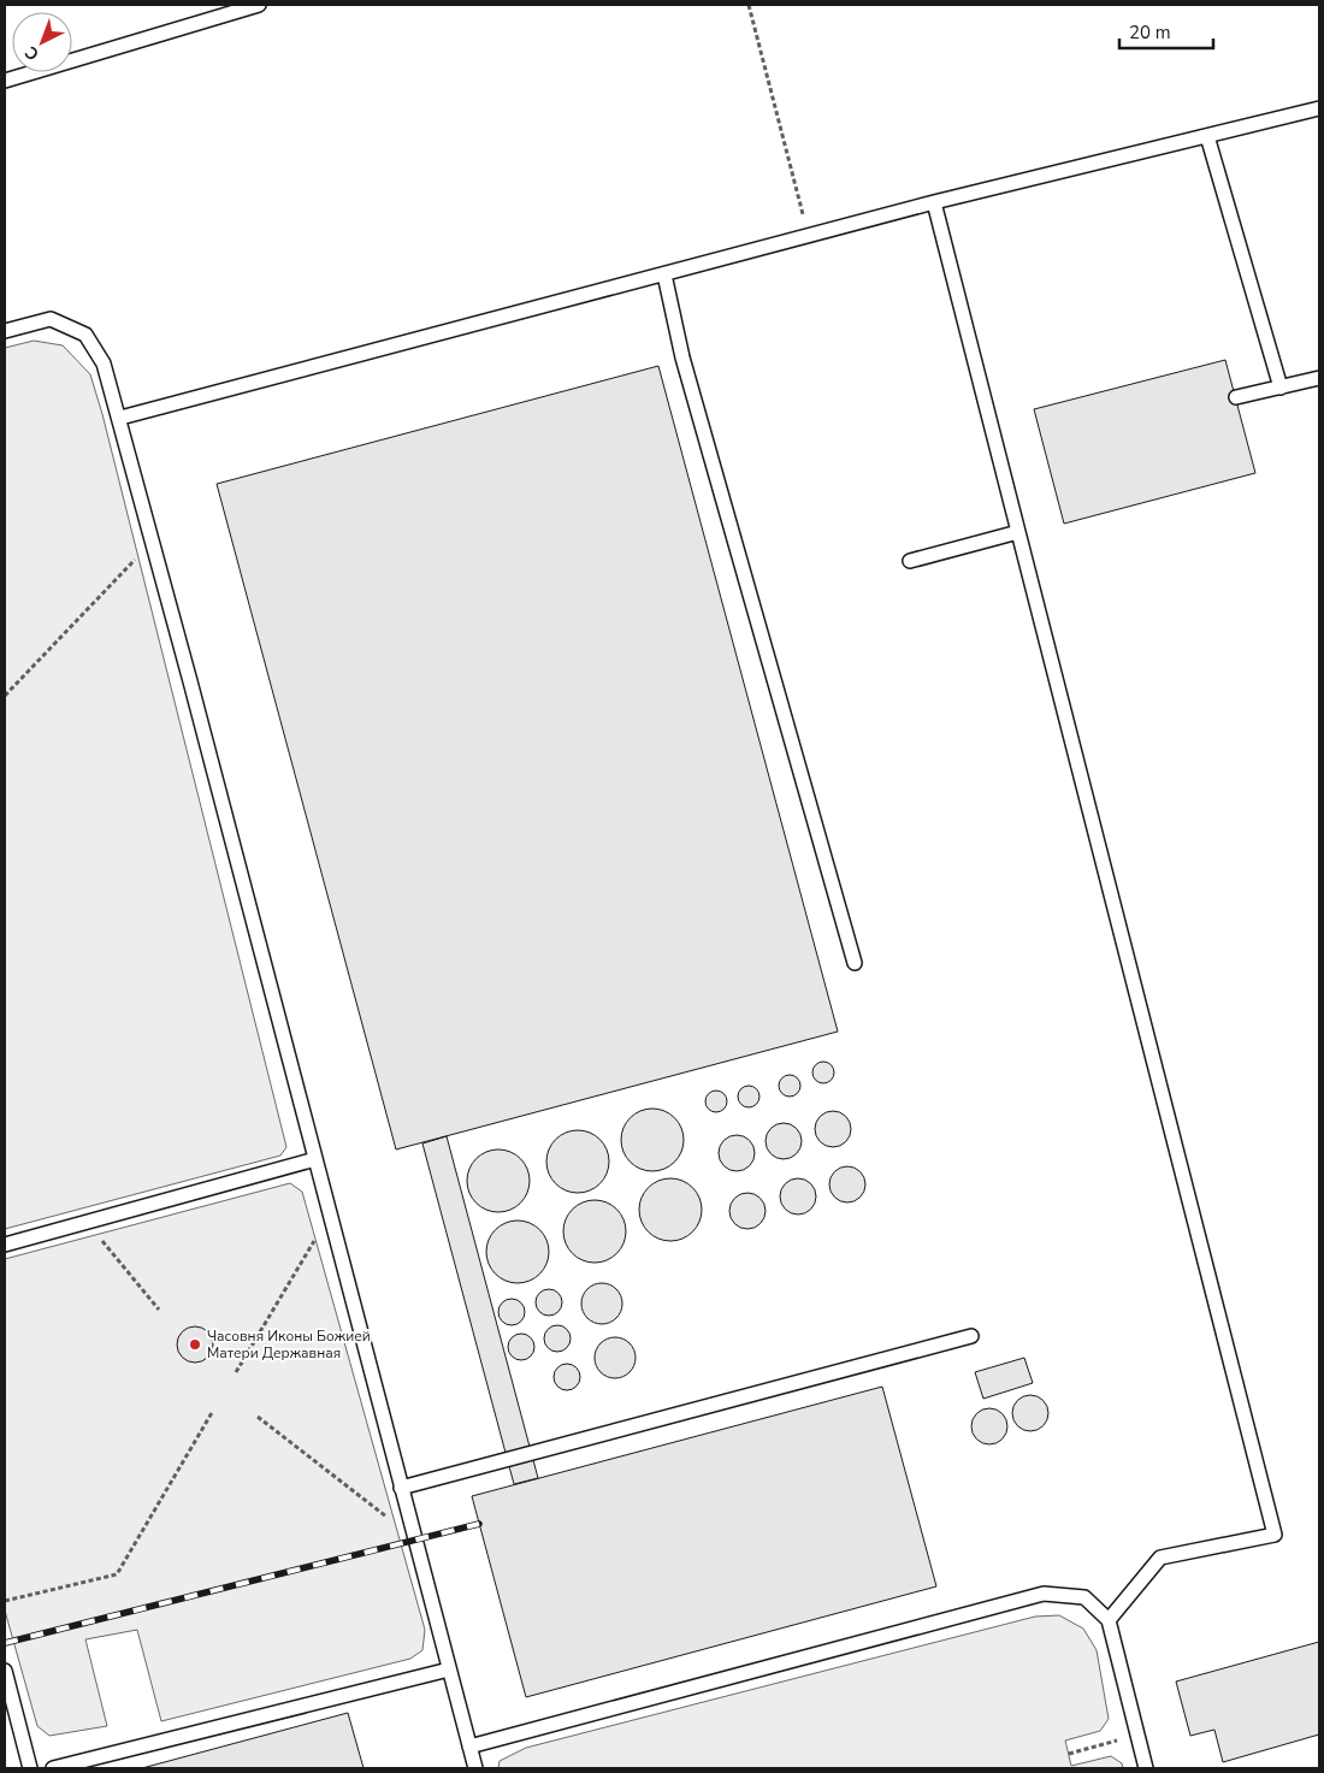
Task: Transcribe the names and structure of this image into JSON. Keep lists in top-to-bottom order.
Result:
{
  "places": ["Часовня Иконы Божией Матери Державная"],
  "scale_bar": "20 m",
  "north": "bottom left"
}
